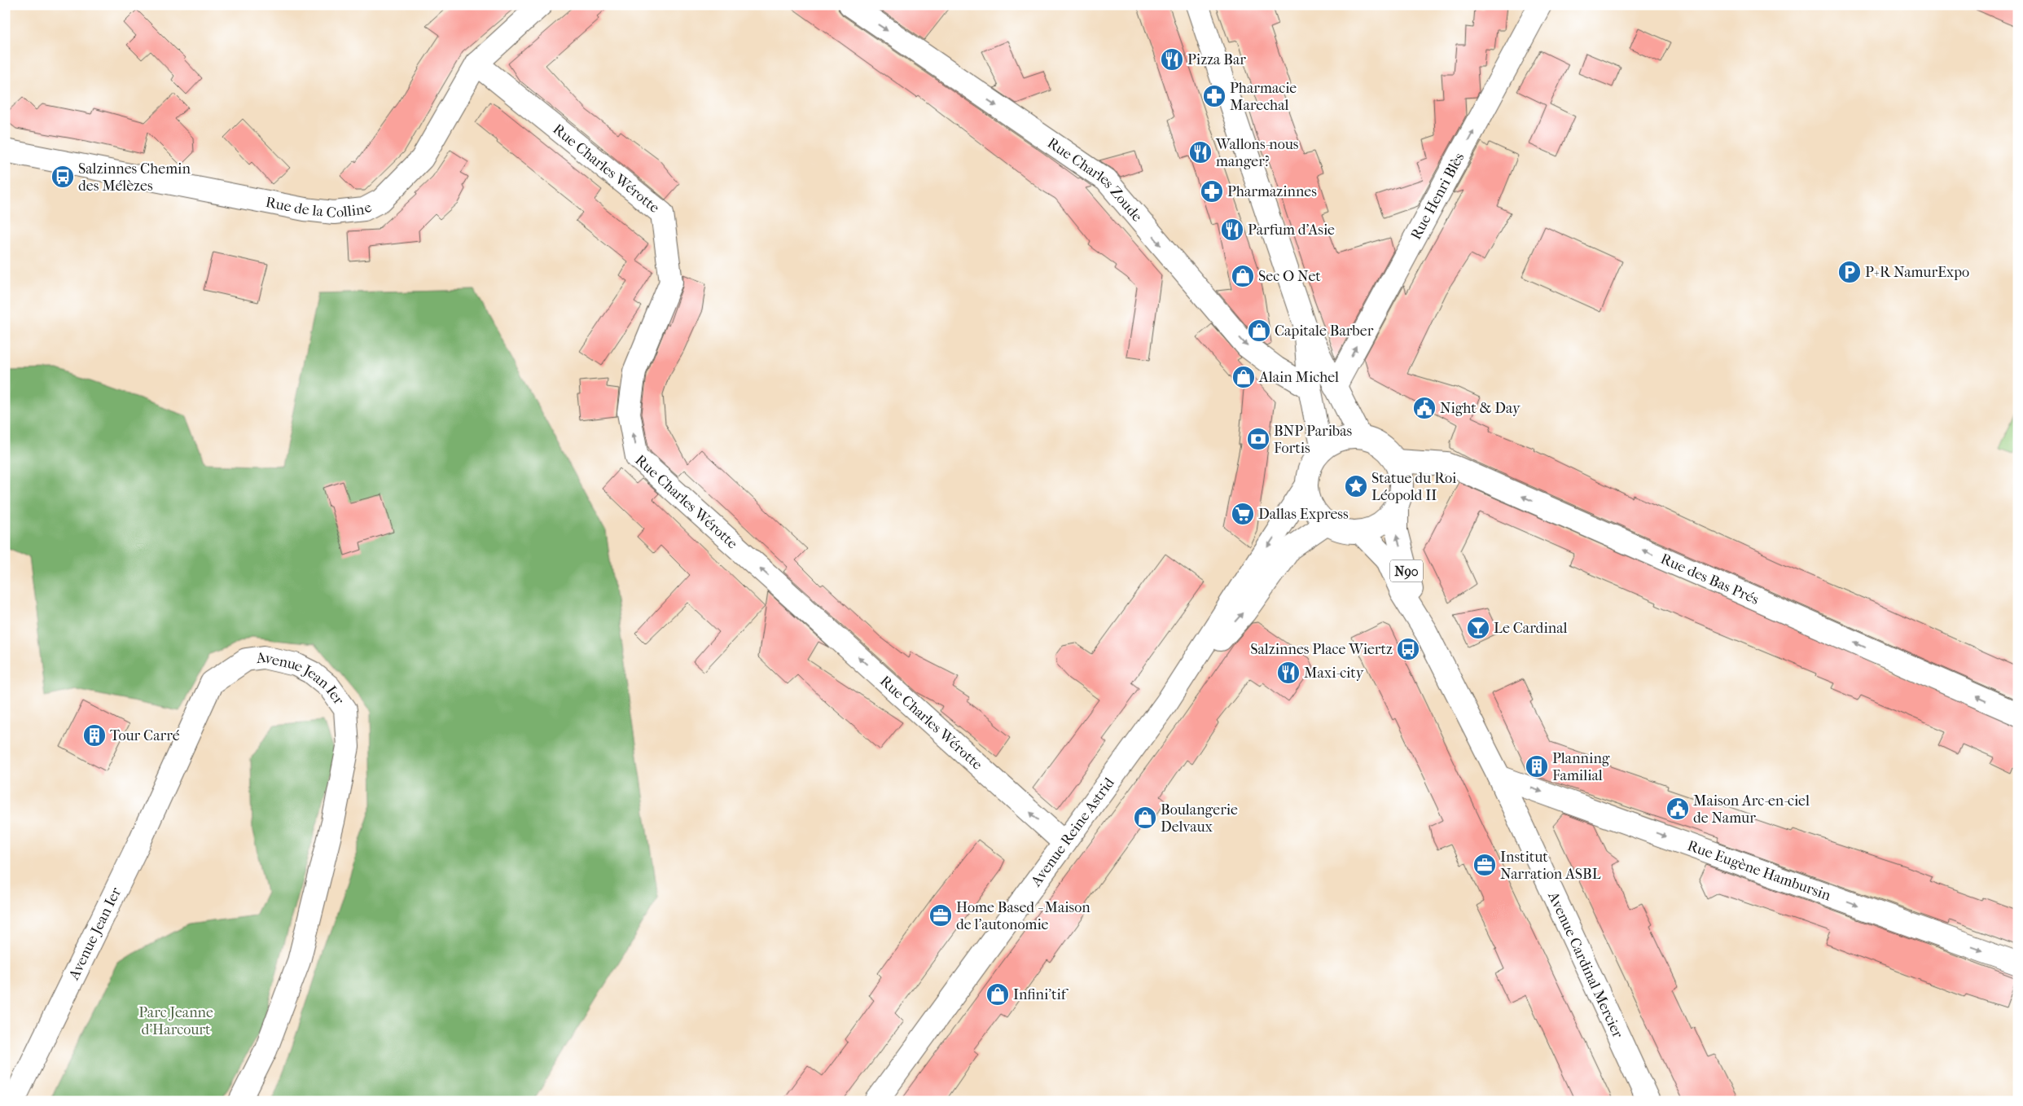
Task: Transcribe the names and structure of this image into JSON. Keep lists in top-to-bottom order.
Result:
{
  "streets": {
    "street": [
      "Rue Charles Wérotte",
      "Rue Charles Zoude",
      "Rue Henri Blès",
      "Rue de la Colline",
      "N90",
      "Rue des Bas Prés",
      "Avenue Jean Ier",
      "Avenue Reine Astrid",
      "Rue Eugène Hambursin",
      "Avenue Cardinal Mercier"
    ]
  },
  "crossings": [
    ["Rue Charles Wérotte", "Rue de la Colline"],
    ["Rue Charles Wérotte", "Avenue Reine Astrid"],
    ["N90", "Rue des Bas Prés"],
    ["N90", "Avenue Reine Astrid"],
    ["N90", "Avenue Cardinal Mercier"],
    ["Rue des Bas Prés", "Avenue Reine Astrid"],
    ["Rue des Bas Prés", "Avenue Cardinal Mercier"],
    ["Avenue Reine Astrid", "Avenue Cardinal Mercier"],
    ["Rue Eugène Hambursin", "Avenue Cardinal Mercier"]
  ],
  "one_way": [
    "Rue Charles Wérotte",
    "Rue Charles Zoude",
    "Rue Henri Blès",
    "Rue des Bas Prés",
    "Rue Eugène Hambursin"
  ],
  "parks": ["Parc Jeanne d'Harcourt"],
  "places": {
    "restaurant": [
      "Pizza Bar",
      "Wallons-nous manger?",
      "Parfum d'Asie",
      "Maxi-city"
    ],
    "pharmacy": ["Pharmacie Marechal", "Pharmazinnes"],
    "bus stop": ["Salzinnes Chemin des Mélèzes", "Salzinnes Place Wiertz"],
    "parking": ["P+R NamurExpo"],
    "shop": [
      "Sec O Net",
      "Capitale Barber",
      "Alain Michel",
      "Boulangerie Delvaux",
      "Infini'tif"
    ],
    "public building": ["Night & Day", "Maison Arc-en-ciel de Namur"],
    "bank": ["BNP Paribas Fortis"],
    "place": ["Statue du Roi Léopold II"],
    "supermarket": ["Dallas Express"],
    "bar": ["Le Cardinal"],
    "building": ["Tour Carré", "Planning Familial"],
    "office": ["Institut Narration ASBL", "Home Based - Maison de l’autonomie"]
  }
}
